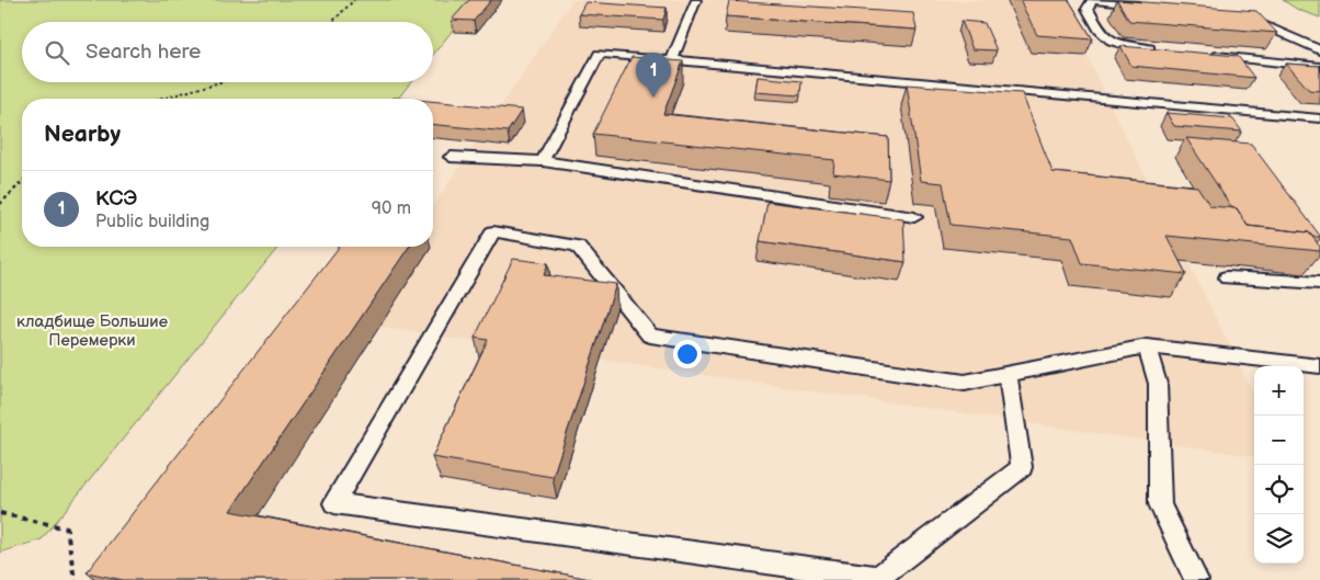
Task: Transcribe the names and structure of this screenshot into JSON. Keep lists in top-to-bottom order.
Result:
{
  "parks": ["кладбище Большие Перемерки"],
  "page": {
    "search": "Search here",
    "pins": "1",
    "heading": "Nearby",
    "list": [
      {
        "mark": "1",
        "name": "КСЭ",
        "note": "Public building",
        "value": "90 m"
      }
    ],
    "map_buttons": ["+", "−"]
  }
}
